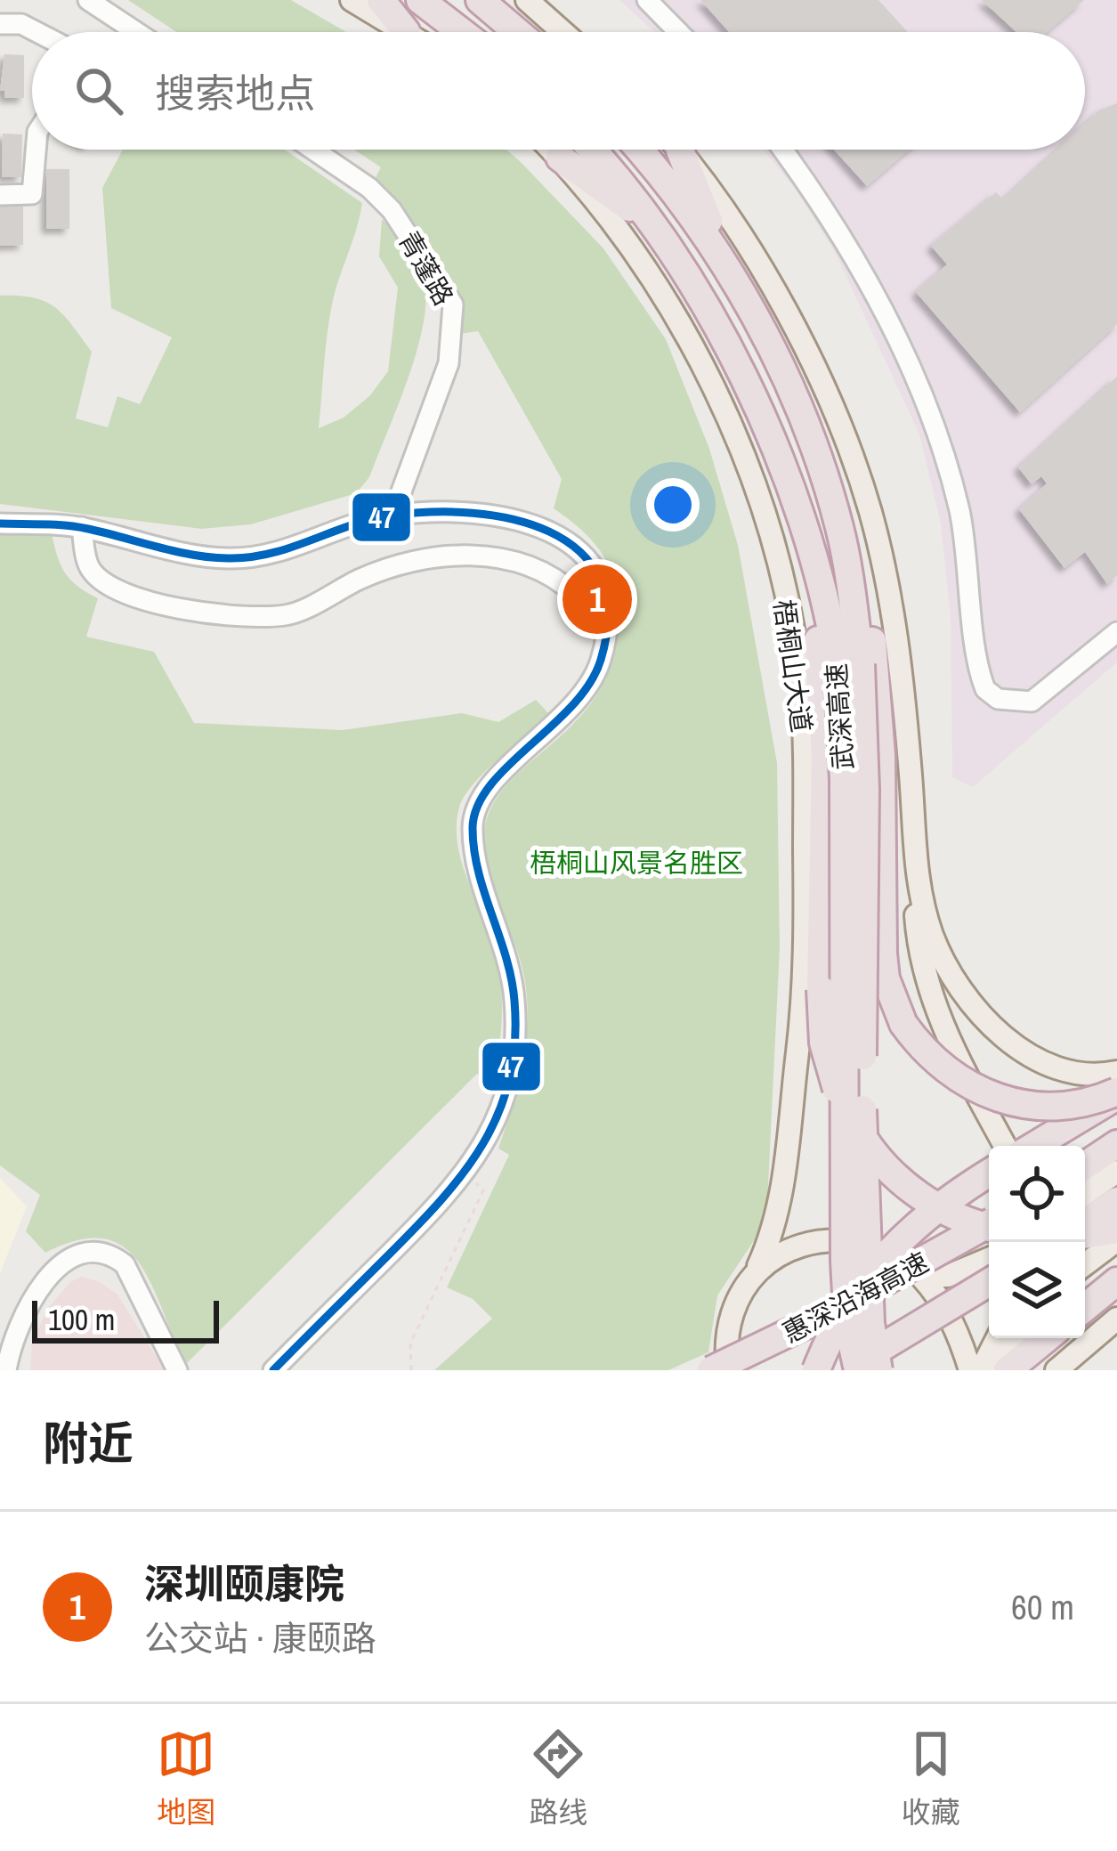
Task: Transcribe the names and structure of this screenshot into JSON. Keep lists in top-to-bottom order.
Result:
{
  "streets": {
    "highway": ["武深高速", "惠深沿海高速"],
    "main road": ["梧桐山大道"],
    "street": ["青蓬路"]
  },
  "parks": ["梧桐山风景名胜区"],
  "lines": ["transit line 47"],
  "scale_bar": "100 m",
  "page": {
    "search": "搜索地点",
    "pins": "1",
    "scale": "100 m",
    "heading": "附近",
    "list": [
      {
        "mark": "1",
        "name": "深圳颐康院",
        "note": "公交站 · 康颐路",
        "value": "60 m"
      }
    ],
    "nav": ["地图", "路线", "收藏"]
  }
}
